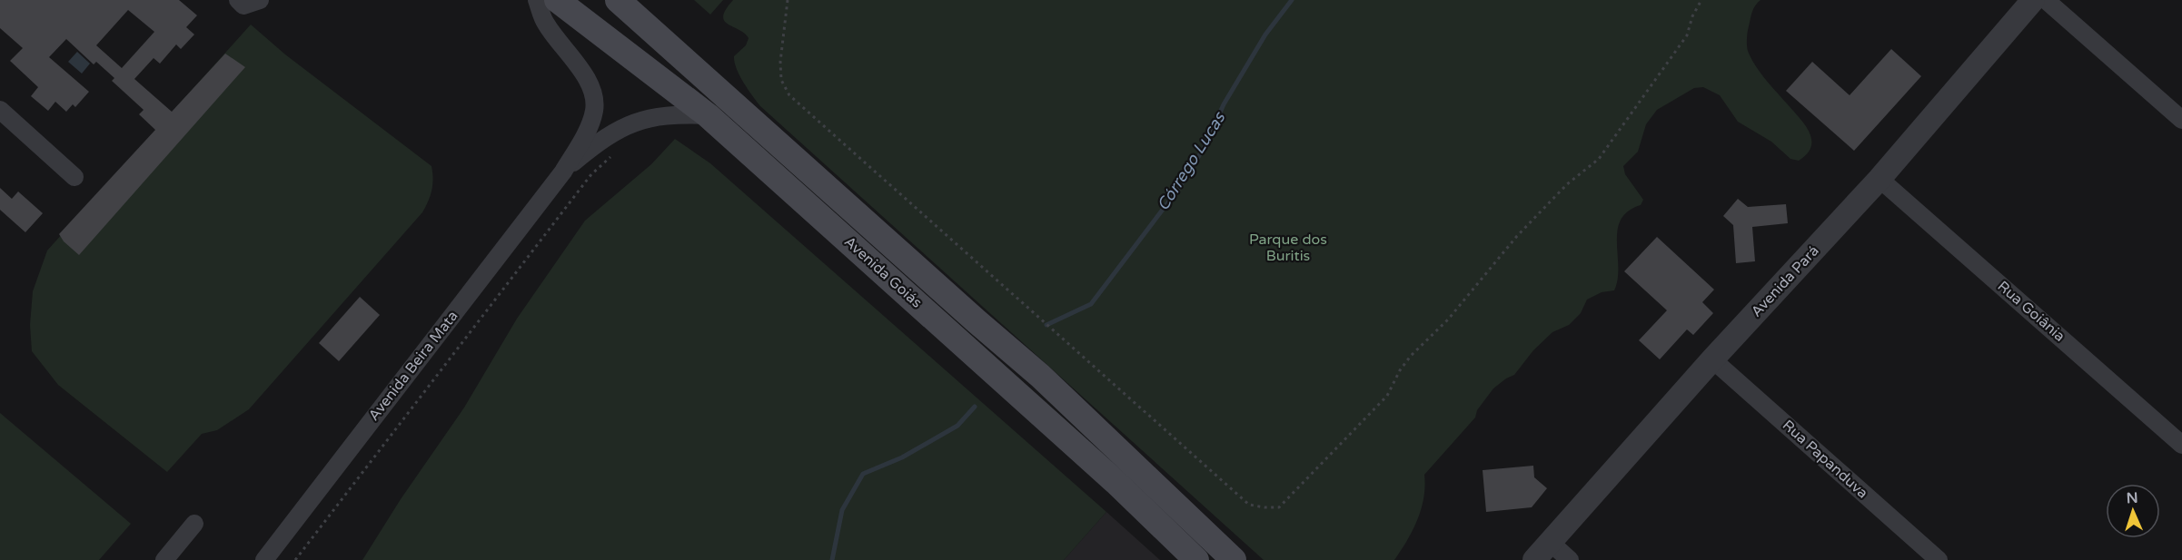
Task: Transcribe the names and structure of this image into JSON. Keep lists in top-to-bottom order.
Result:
{
  "streets": {
    "main road": ["Avenida Goiás"],
    "street": [
      "Avenida Pará",
      "Rua Goiânia",
      "Avenida Beira Mata",
      "Rua Papanduva"
    ]
  },
  "crossings": [
    ["Avenida Goiás", "Avenida Beira Mata"],
    ["Avenida Pará", "Rua Goiânia"],
    ["Avenida Pará", "Rua Papanduva"]
  ],
  "water": ["Córrego Lucas"],
  "parks": ["Parque dos Buritis"],
  "north": "top"
}
